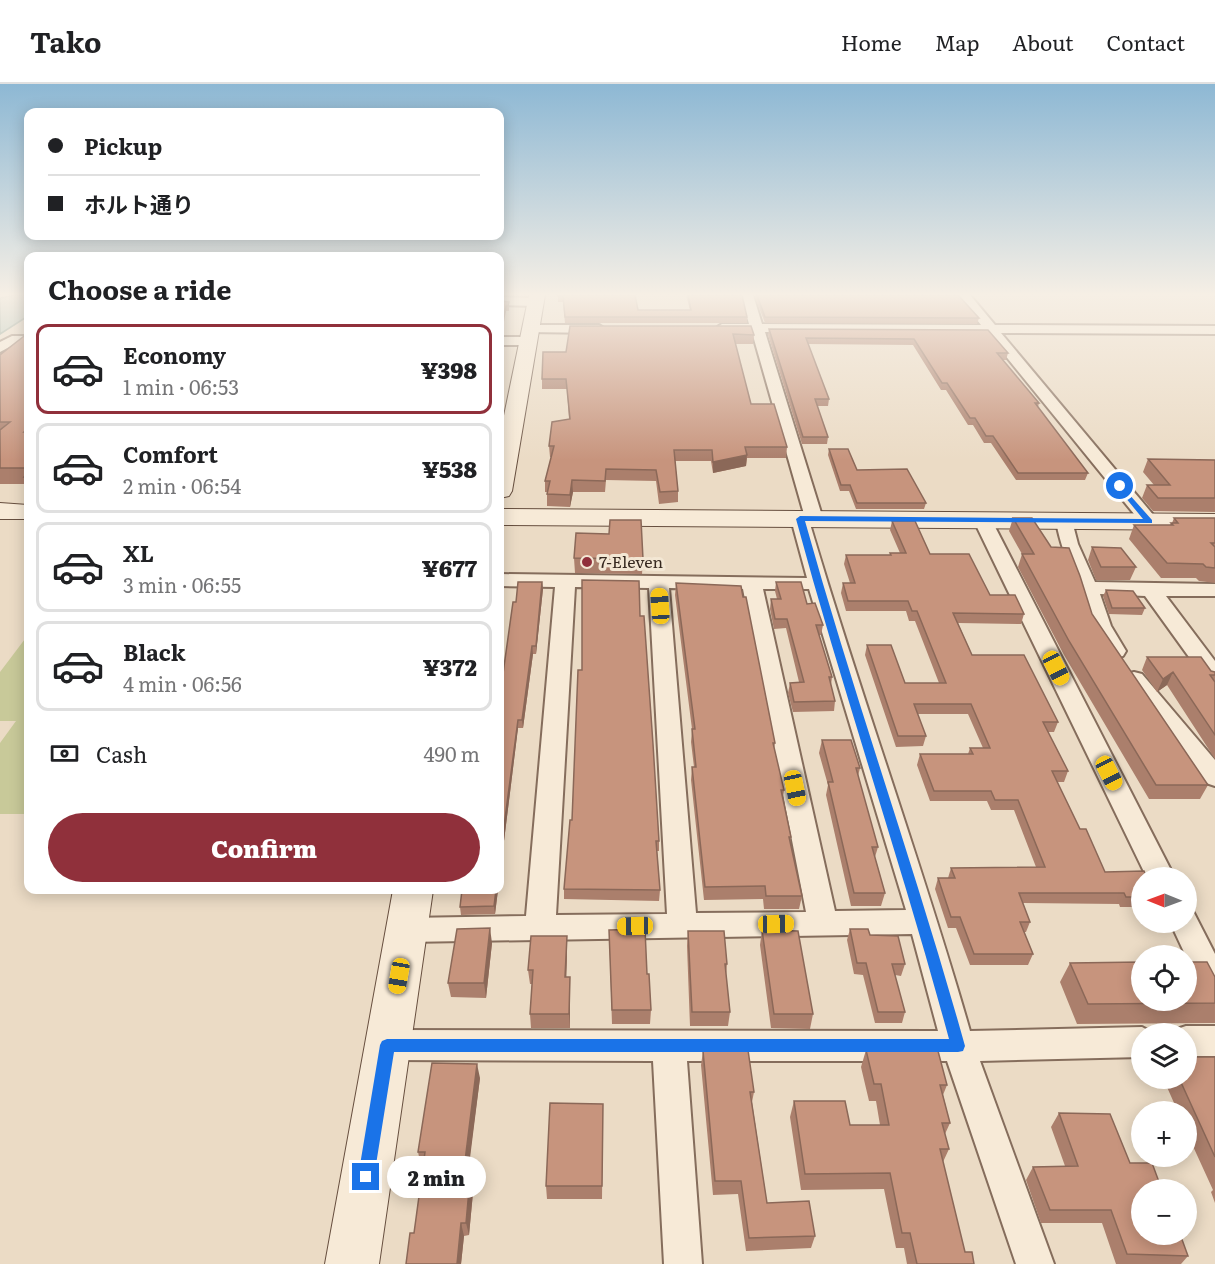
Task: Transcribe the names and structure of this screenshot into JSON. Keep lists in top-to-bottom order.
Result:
{
  "places": ["7-Eleven"],
  "north": "left",
  "page": {
    "header": "Tako",
    "nav": [
      "Home",
      "Map",
      "About",
      "Contact"
    ],
    "banner": ["Pickup", "ホルト通り"],
    "heading": "Choose a ride",
    "list": [
      {
        "name": "Economy",
        "note": "1 min · 06:53",
        "value": "¥398"
      },
      {
        "name": "Comfort",
        "note": "2 min · 06:54",
        "value": "¥538"
      },
      {
        "name": "XL",
        "note": "3 min · 06:55",
        "value": "¥677"
      },
      {
        "name": "Black",
        "note": "4 min · 06:56",
        "value": "¥372"
      }
    ],
    "pay": ["Cash", "490 m"],
    "buttons": "Confirm",
    "map_buttons": ["+", "−"],
    "bubble": "2 min"
  }
}
